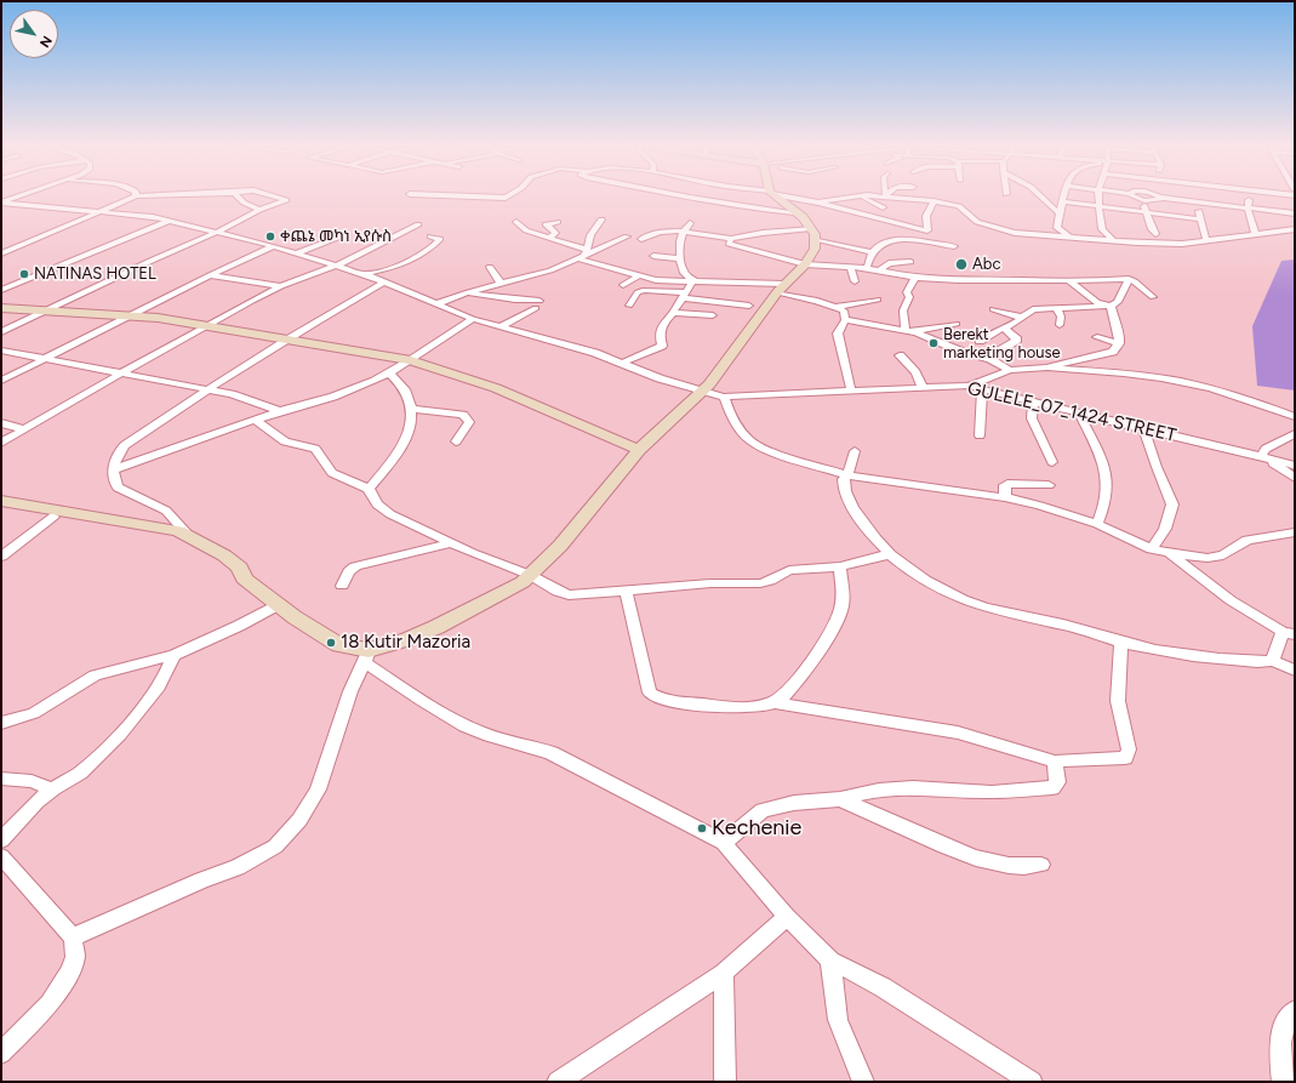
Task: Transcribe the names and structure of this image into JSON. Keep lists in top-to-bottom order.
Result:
{
  "streets": {
    "street": ["GULELE_07_1424 STREET"]
  },
  "places": [
    "ቀጨኔ መካነ ኢየሱስ",
    "Abc",
    "NATINAS HOTEL",
    "Berekt marketing house",
    "18 Kutir Mazoria",
    "Kechenie"
  ],
  "north": "bottom right"
}
